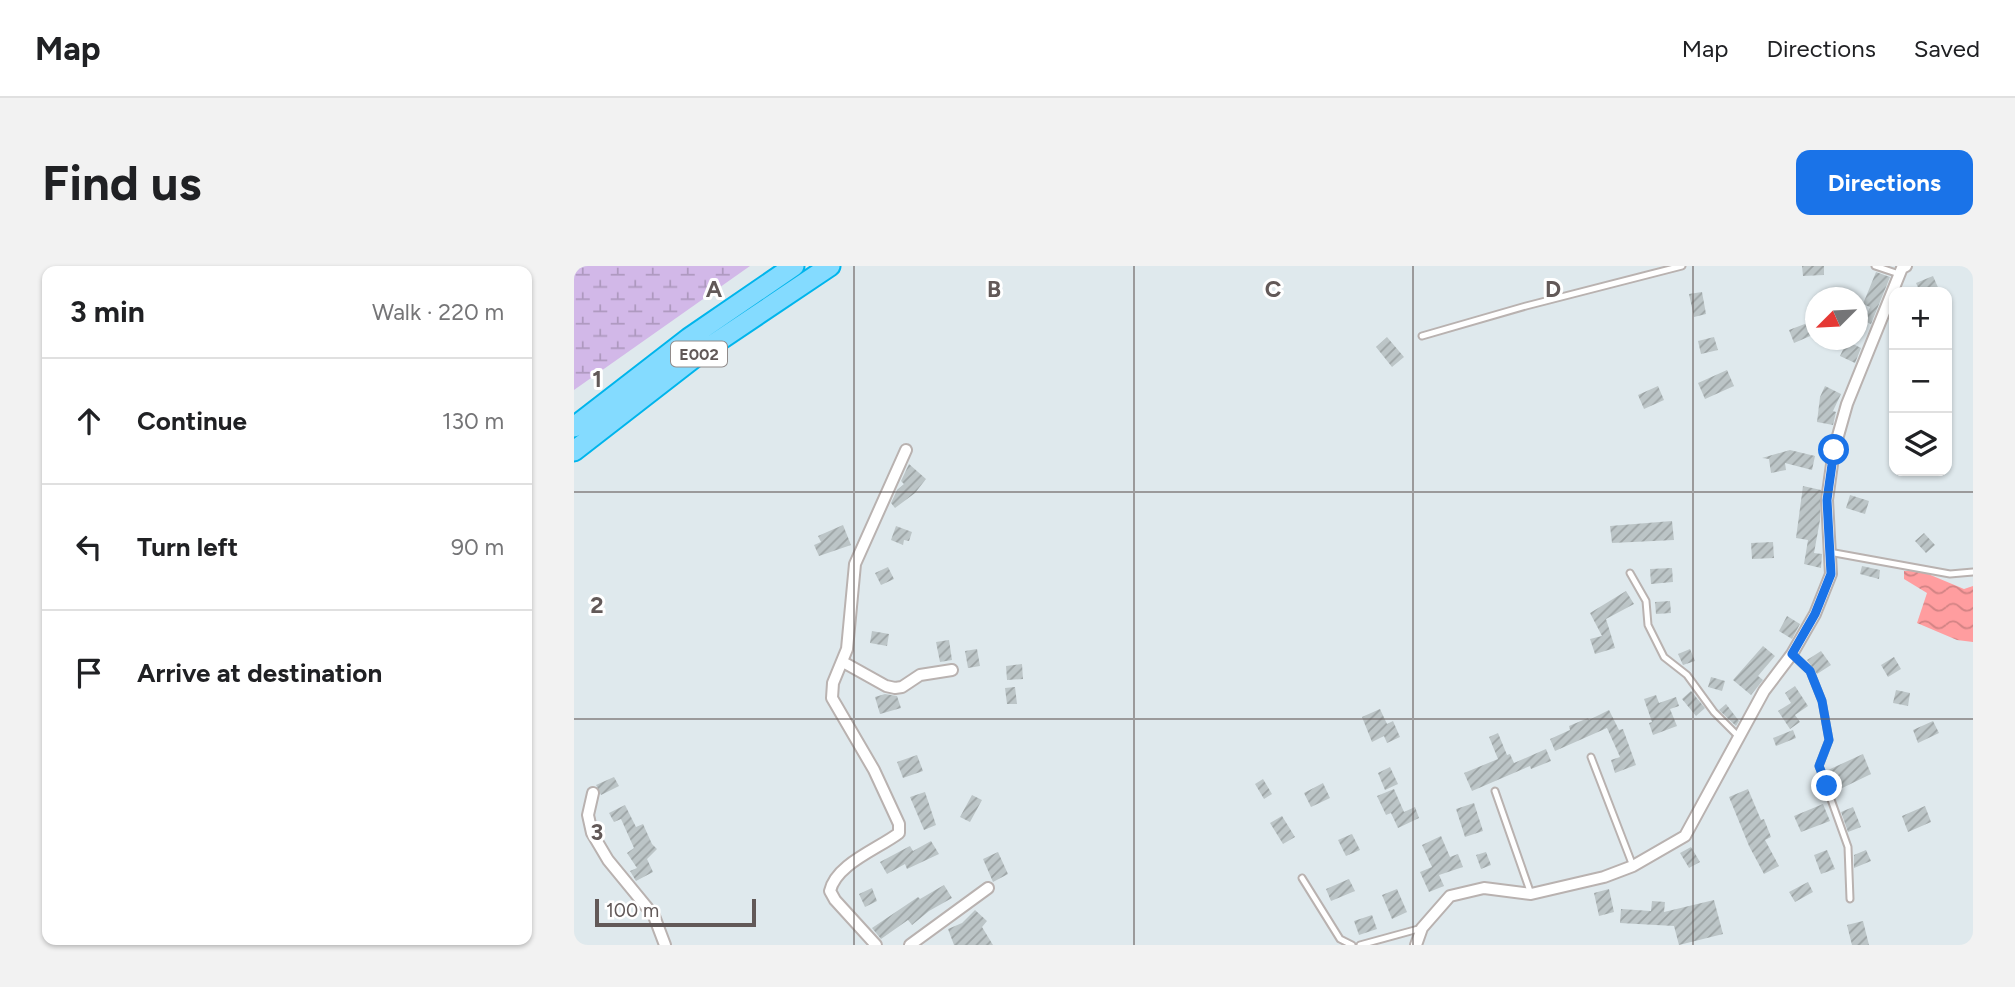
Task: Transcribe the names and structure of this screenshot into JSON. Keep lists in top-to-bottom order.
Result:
{
  "streets": {
    "highway": ["E002"]
  },
  "scale_bar": "100 m",
  "north": "bottom left",
  "page": {
    "header": "Map",
    "nav": ["Map", "Directions", "Saved"],
    "buttons": "Directions",
    "title": "Find us",
    "heading": ["3 min", "Walk · 220 m"],
    "map_buttons": ["+", "−"],
    "list": [
      ["Continue", "130 m"],
      ["Turn left", "90 m"],
      "Arrive at destination"
    ],
    "scale": "100 m"
  },
  "grid": {
    "columns": [
      "A",
      "B",
      "C",
      "D"
    ],
    "rows": ["1", "2", "3"]
  }
}
